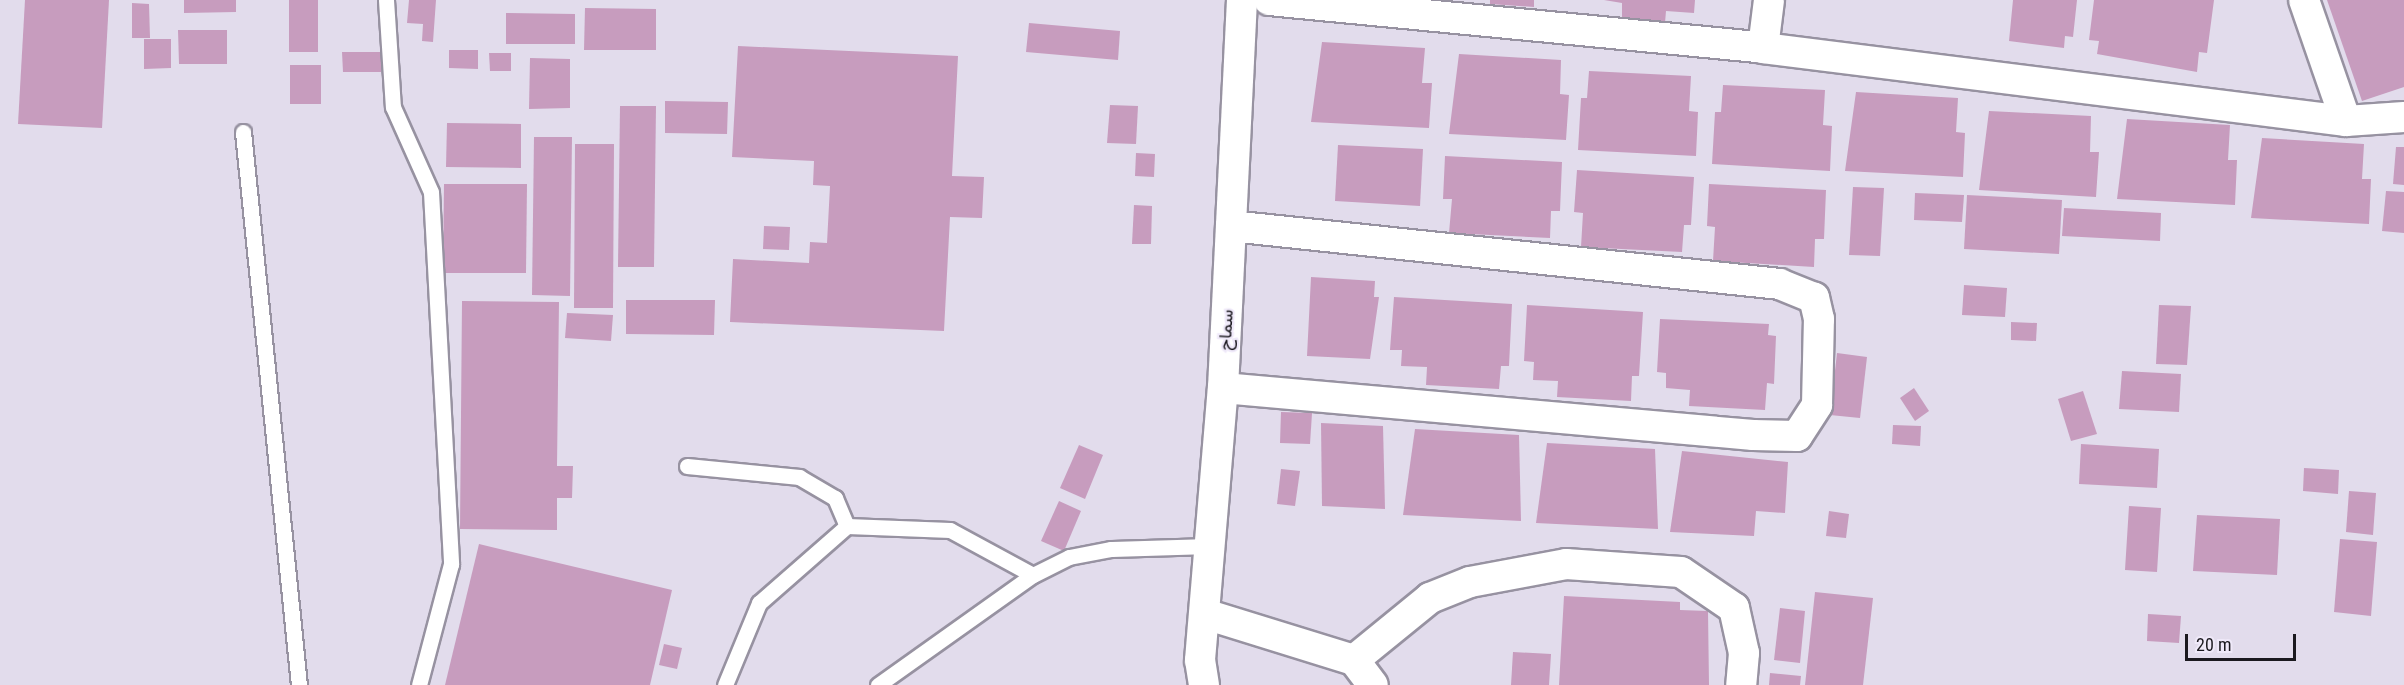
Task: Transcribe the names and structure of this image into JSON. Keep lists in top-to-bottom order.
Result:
{
  "streets": {
    "street": ["سماح"]
  },
  "scale_bar": "20 m"
}
